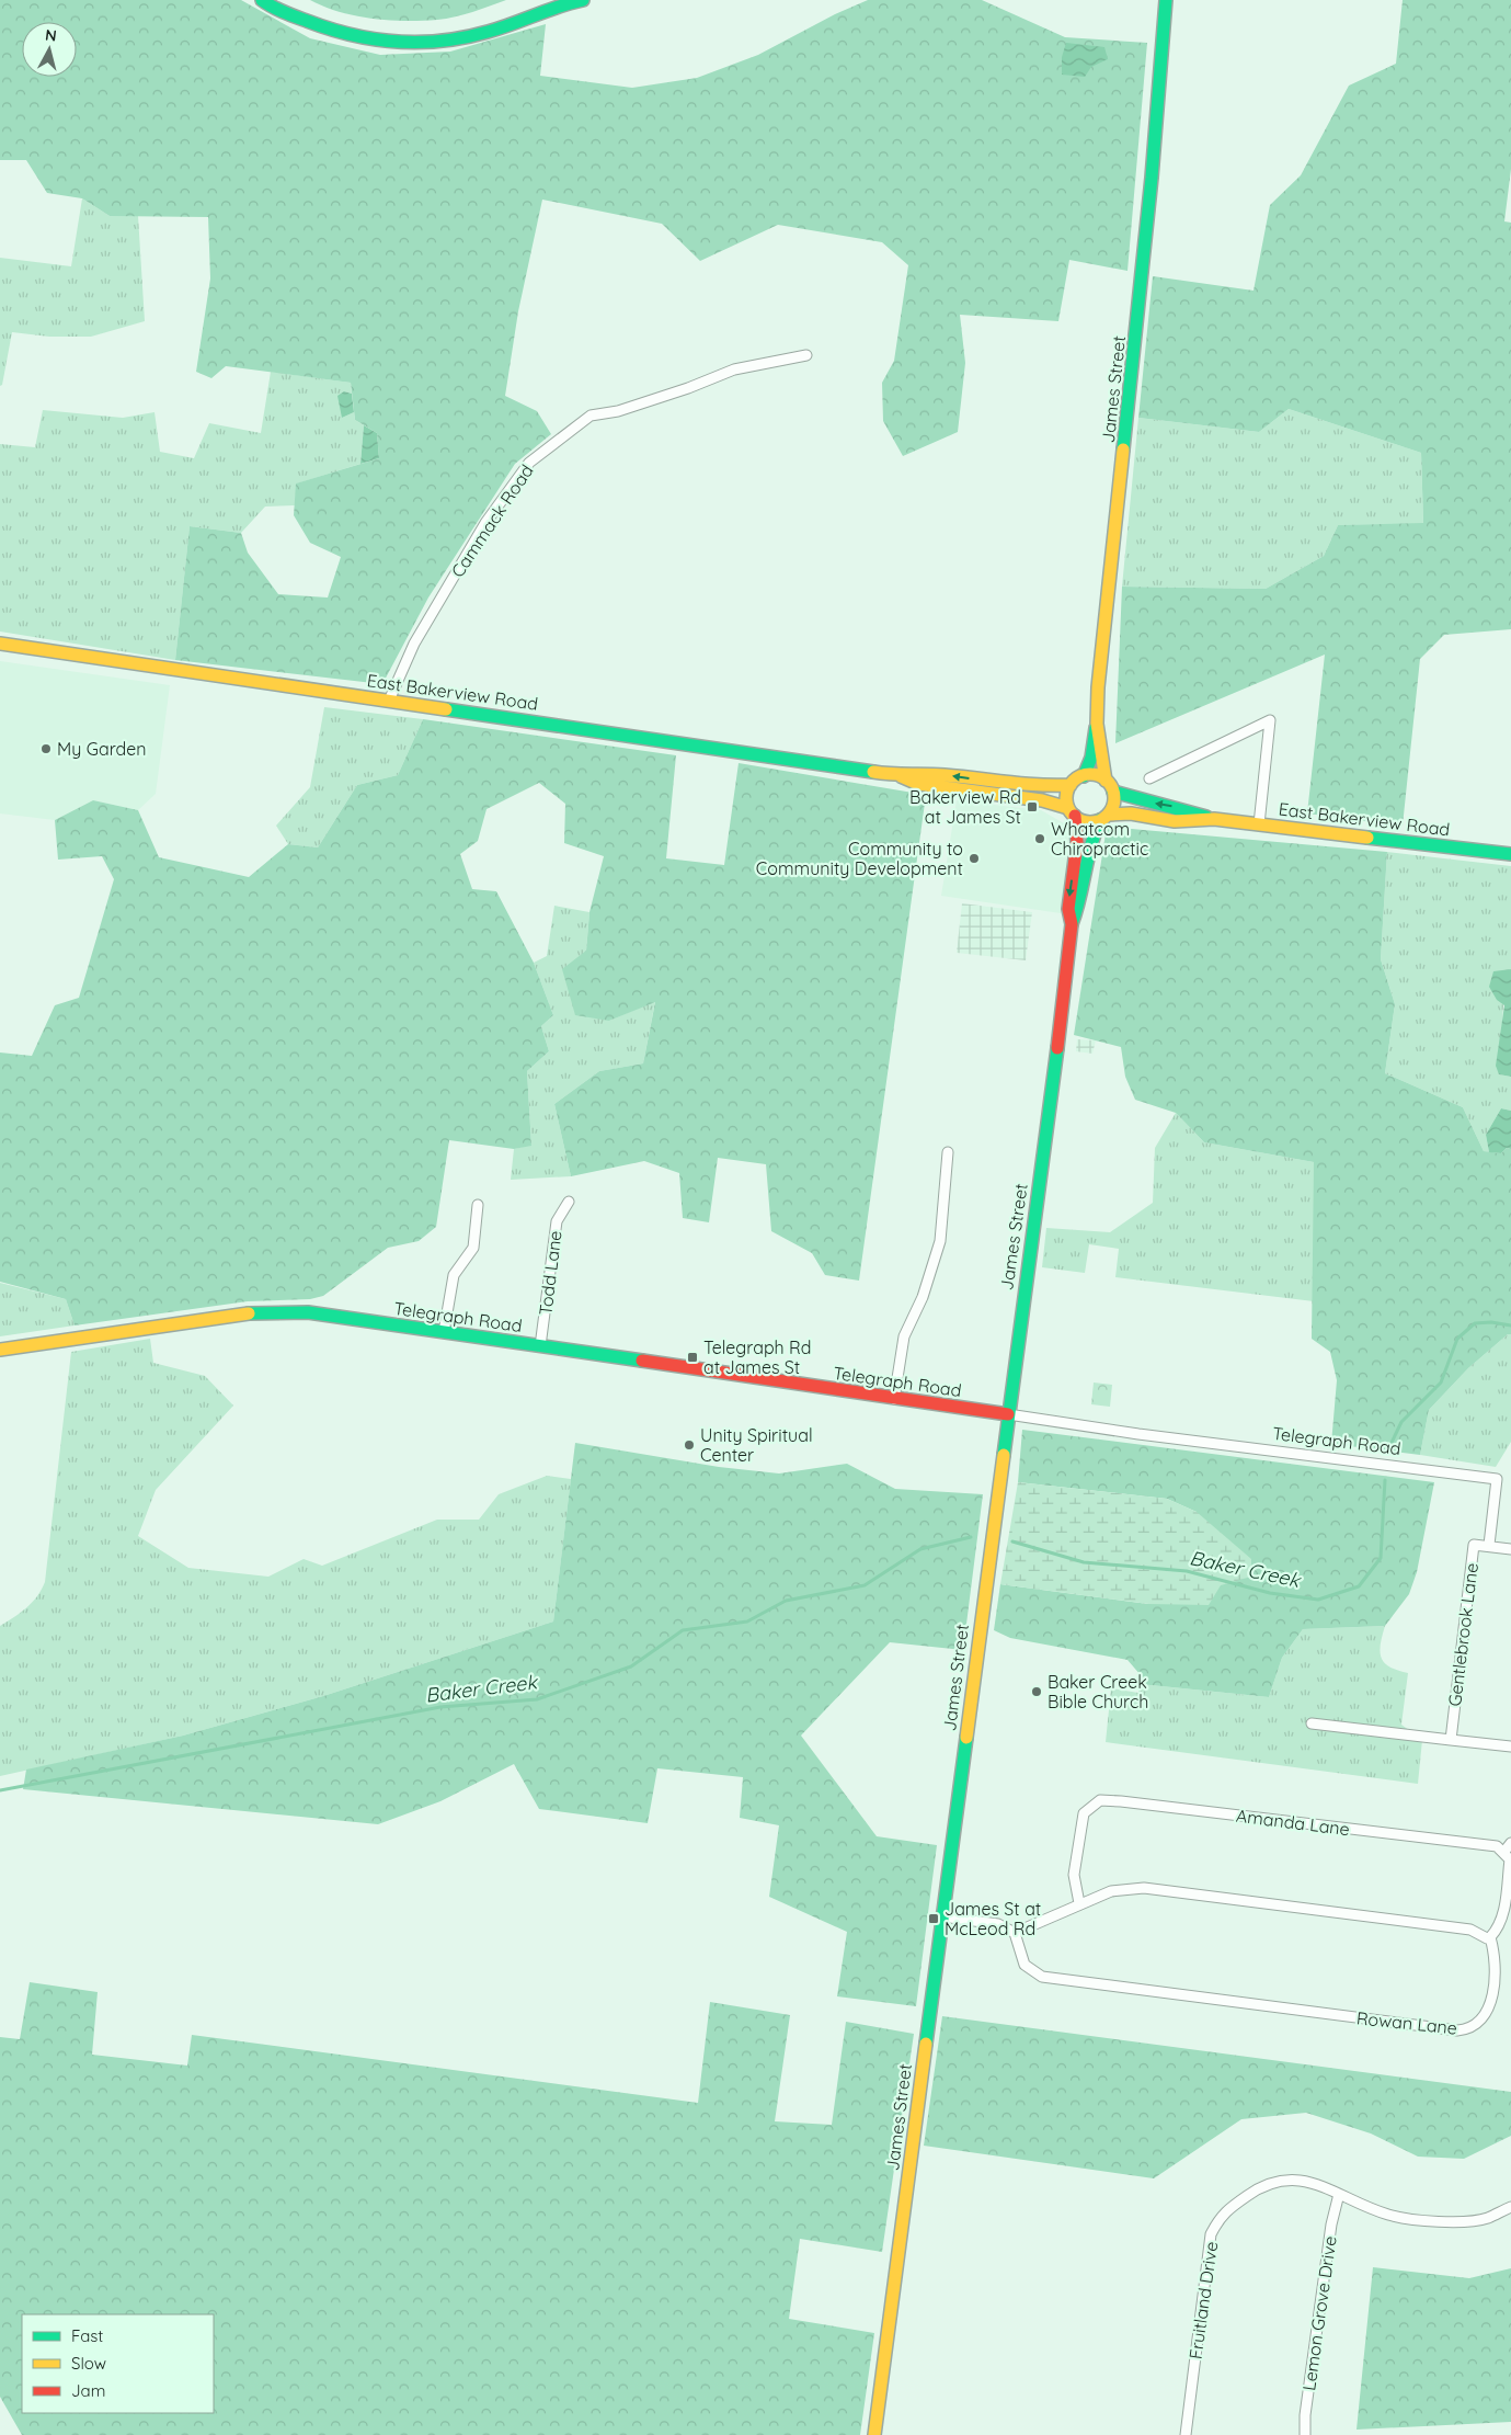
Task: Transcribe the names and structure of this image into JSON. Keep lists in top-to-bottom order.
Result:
{
  "streets": {
    "main road": ["James Street", "East Bakerview Road", "Telegraph Road"],
    "street": [
      "Cammack Road",
      "Todd Lane",
      "Gentlebrook Lane",
      "Amanda Lane",
      "Rowan Lane",
      "Fruitland Drive",
      "Lemon Grove Drive"
    ]
  },
  "crossings": [
    ["James Street", "East Bakerview Road"],
    ["James Street", "Telegraph Road"],
    ["Cammack Road", "East Bakerview Road"],
    ["Todd Lane", "Telegraph Road"],
    ["Telegraph Road", "Gentlebrook Lane"],
    ["Fruitland Drive", "Lemon Grove Drive"]
  ],
  "water": ["Baker Creek"],
  "places": {
    "other": [
      "My Garden",
      "Whatcom Chiropractic",
      "Community to Community Development",
      "Unity Spiritual Center",
      "Baker Creek Bible Church"
    ],
    "transit": ["Bakerview Rd at James St", "Telegraph Rd at James St", "James St at McLeod Rd"]
  },
  "legend": ["Fast", "Slow", "Jam"],
  "north": "top"
}
